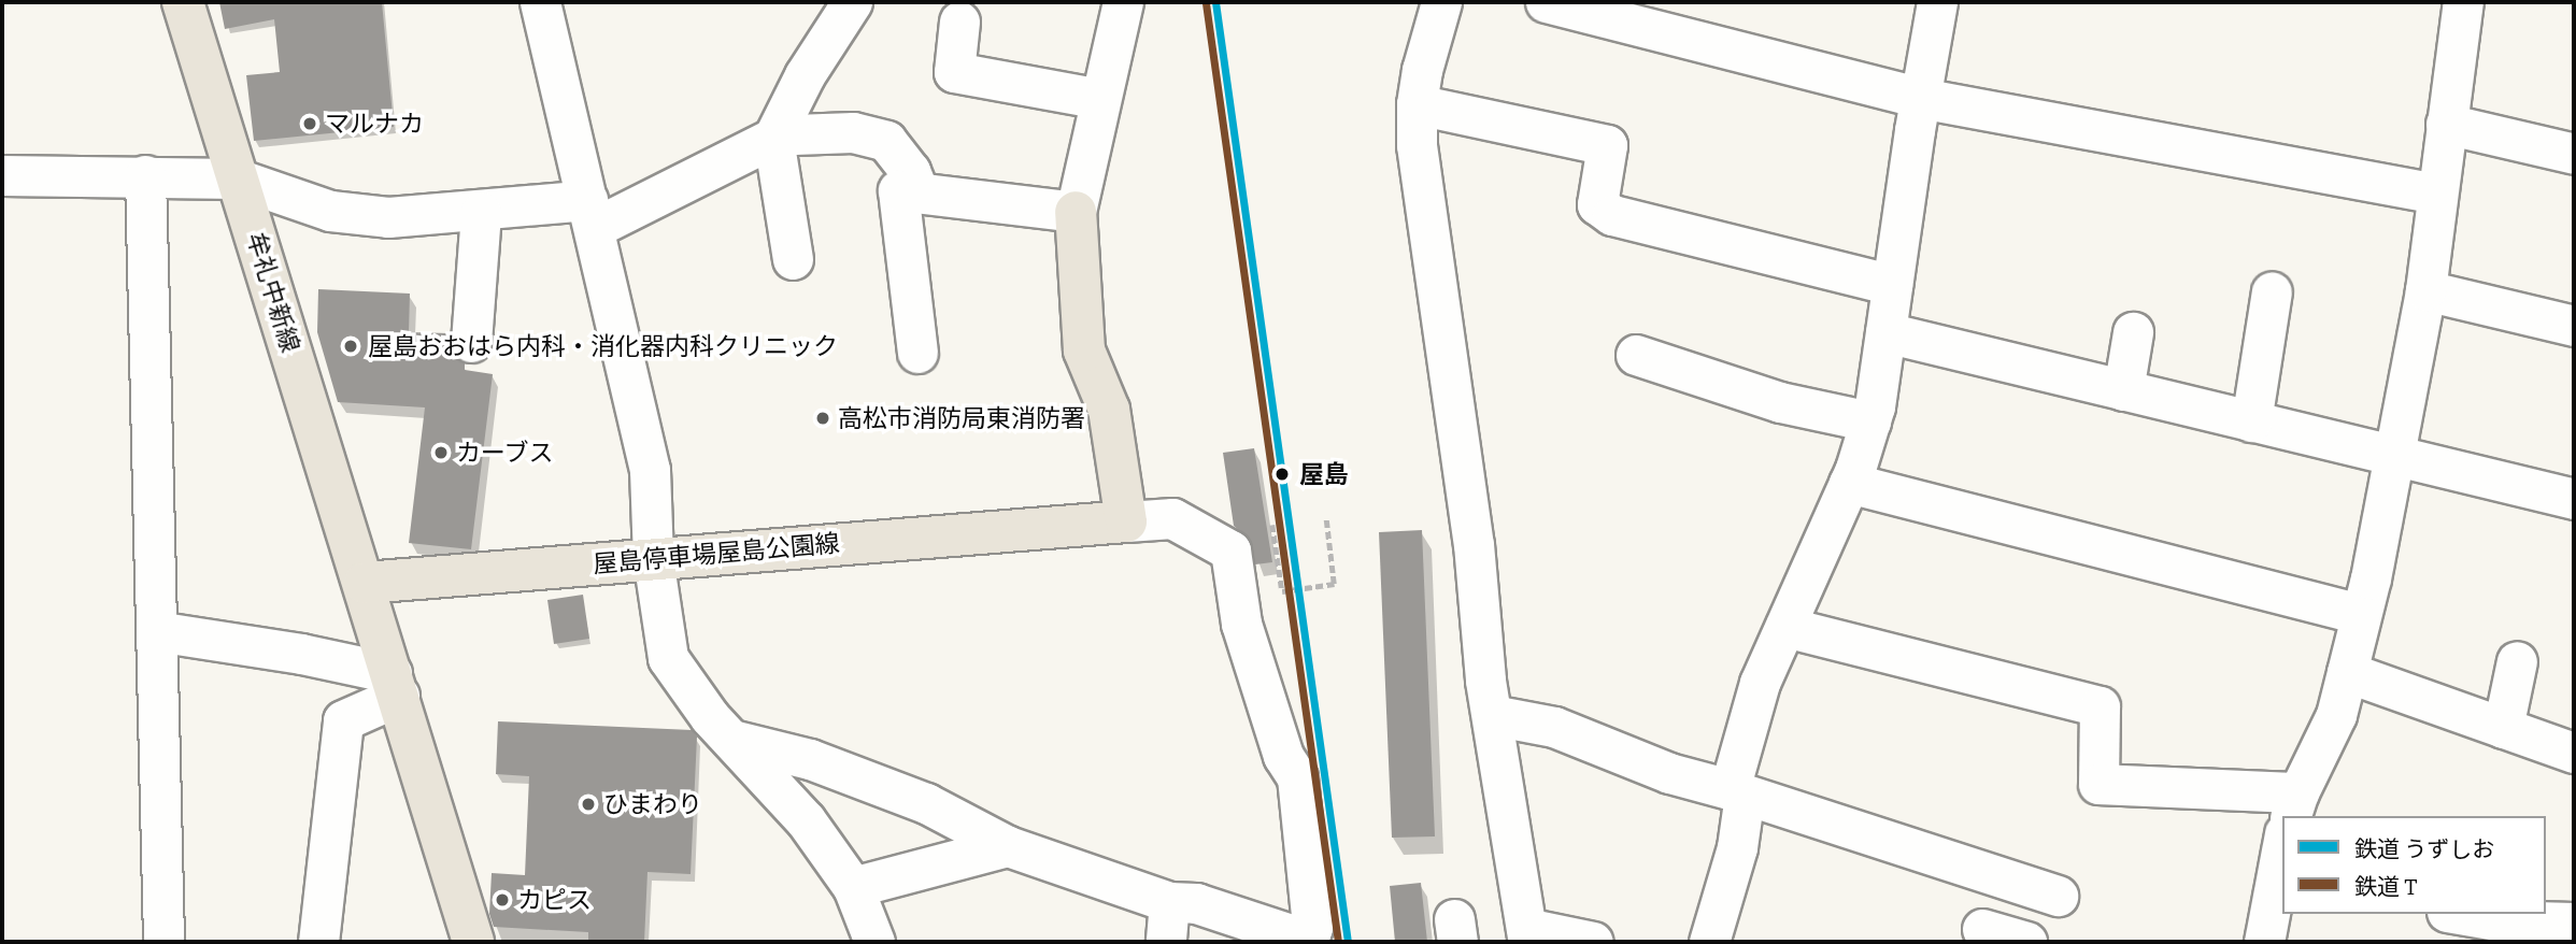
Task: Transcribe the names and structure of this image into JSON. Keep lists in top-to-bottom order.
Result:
{
  "streets": {
    "main road": ["牟礼中新線", "屋島停車場屋島公園線"]
  },
  "crossings": [
    ["牟礼中新線", "屋島停車場屋島公園線"]
  ],
  "places": [
    "マルナカ",
    "屋島おおはら内科・消化器内科クリニック",
    "高松市消防局東消防署",
    "カーブス",
    "屋島",
    "ひまわり",
    "カピス"
  ],
  "lines": ["rail line うずしお", "rail line T"],
  "legend": ["鉄道 うずしお", "鉄道 T"]
}
